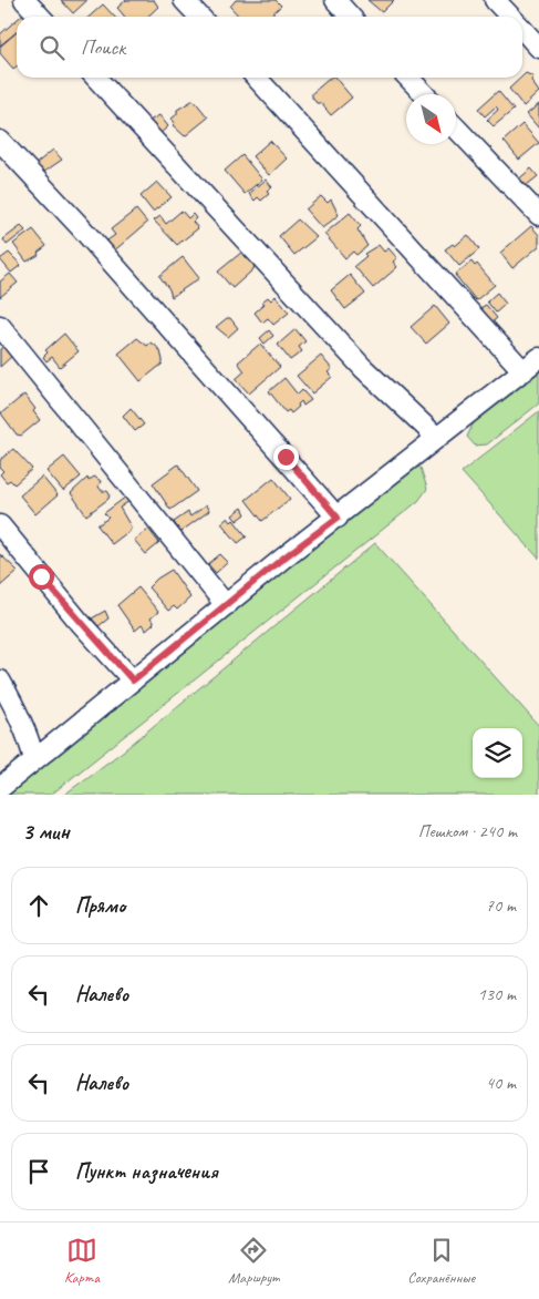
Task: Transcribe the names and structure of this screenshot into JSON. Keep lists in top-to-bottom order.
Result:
{
  "north": "bottom right",
  "page": {
    "search": "Поиск",
    "heading": ["3 мин", "Пешком · 240 m"],
    "list": [
      ["Прямо", "70 m"],
      ["Налево", "130 m"],
      ["Налево", "40 m"],
      "Пункт назначения"
    ],
    "nav": ["Карта", "Маршрут", "Сохранённые"]
  }
}
